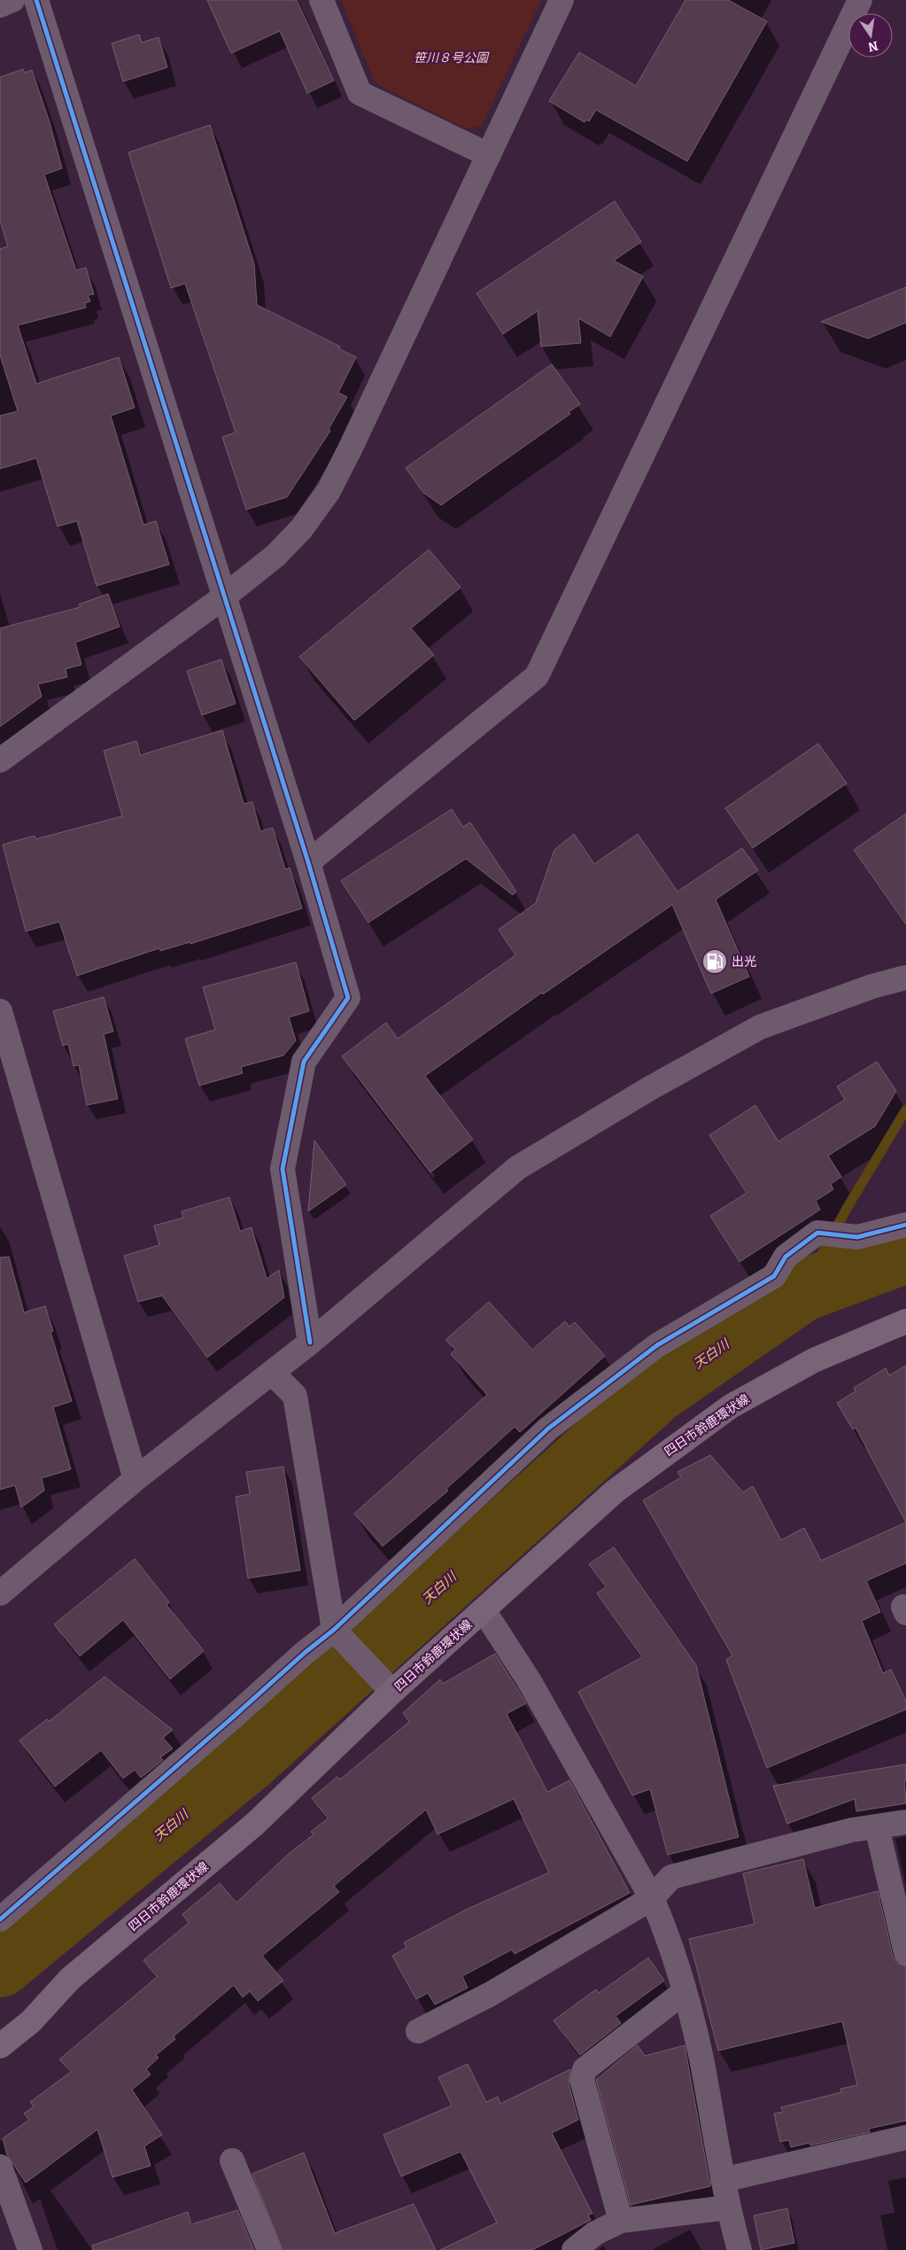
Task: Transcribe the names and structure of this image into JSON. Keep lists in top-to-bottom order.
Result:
{
  "streets": {
    "main road": ["四日市鈴鹿環状線"]
  },
  "water": ["天白川"],
  "parks": ["笹川８号公園"],
  "places": {
    "fuel station": ["出光"]
  },
  "north": "bottom"
}
